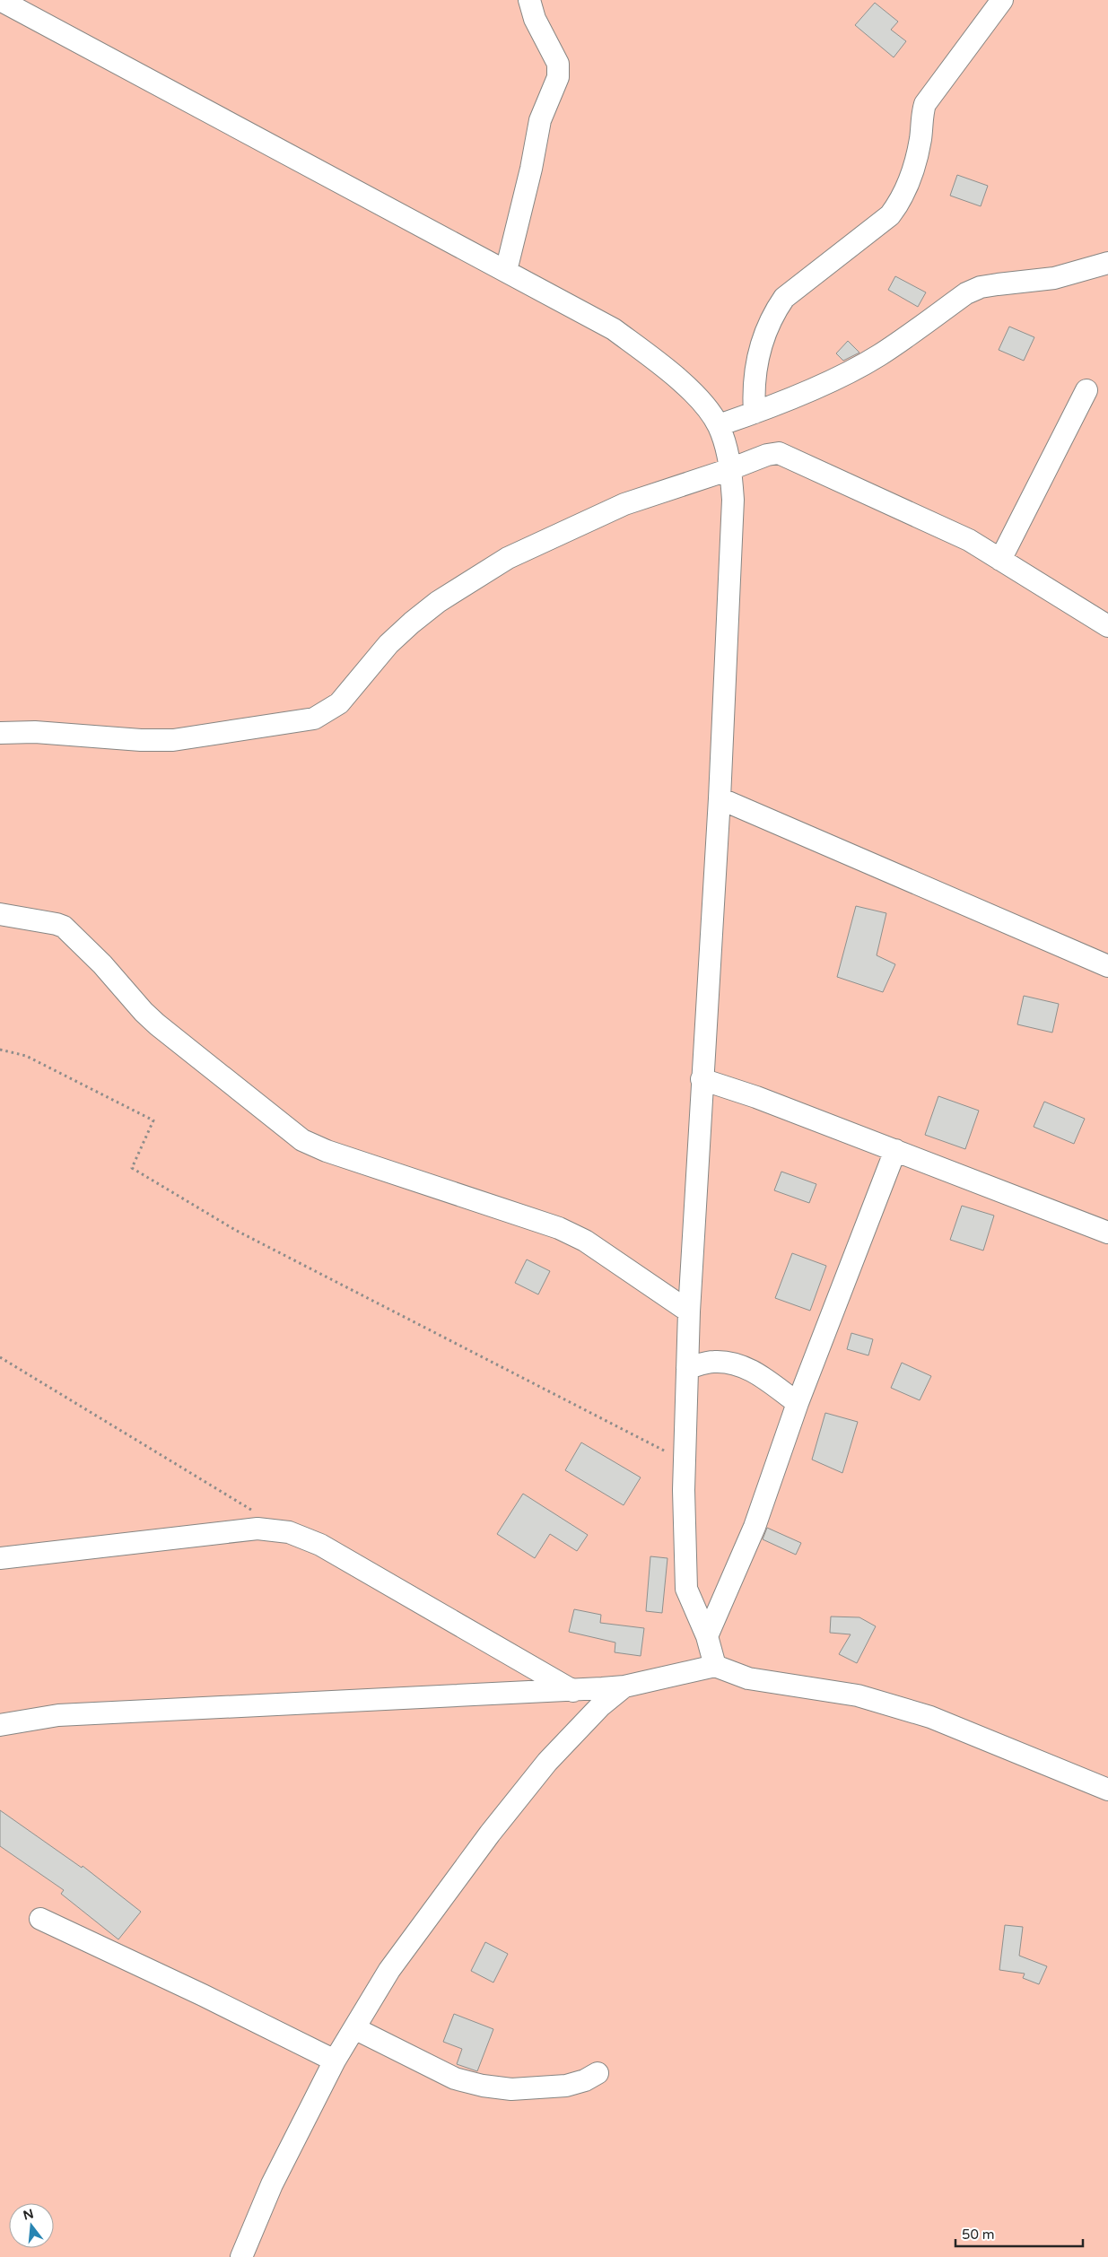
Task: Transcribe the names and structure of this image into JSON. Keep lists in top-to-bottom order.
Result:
{
  "scale_bar": "50 m",
  "north": "top"
}
